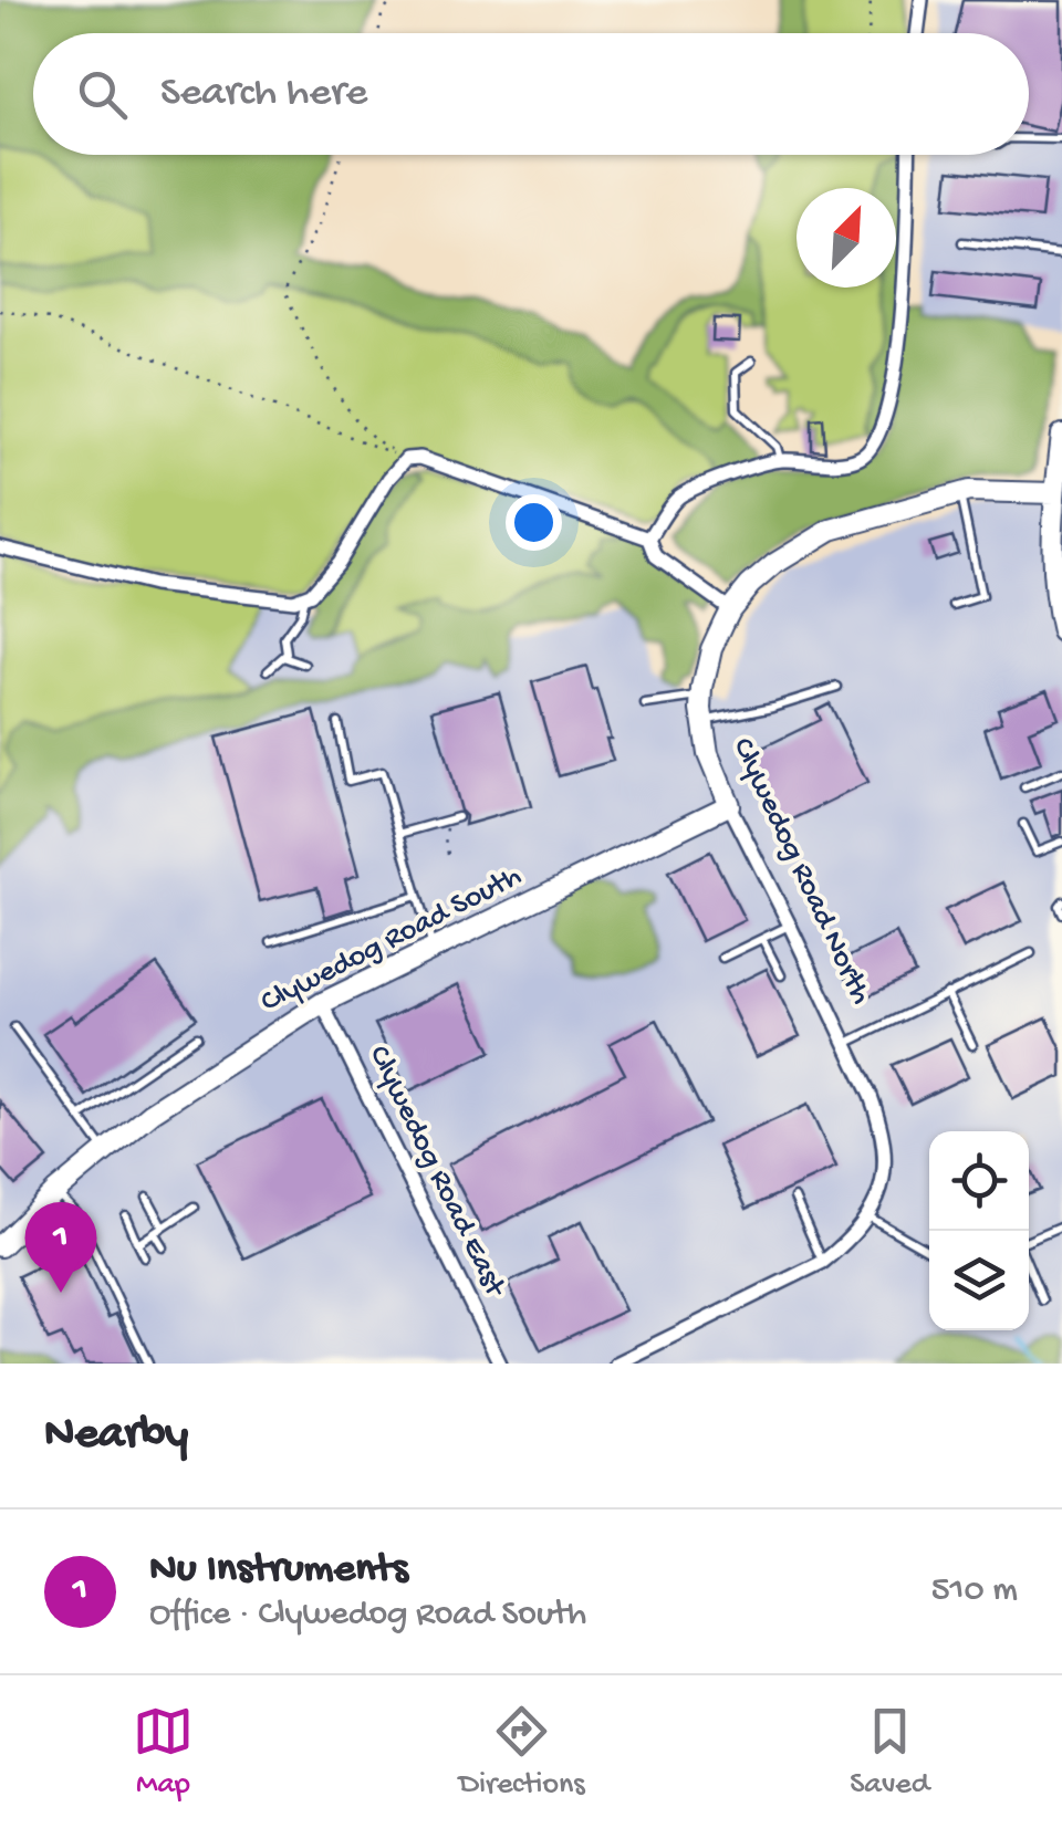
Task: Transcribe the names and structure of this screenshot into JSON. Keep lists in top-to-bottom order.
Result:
{
  "streets": {
    "street": ["Clywedog Road North", "Clywedog Road South", "Clywedog Road East"]
  },
  "crossings": [
    ["Clywedog Road North", "Clywedog Road South"],
    ["Clywedog Road South", "Clywedog Road East"]
  ],
  "north": "top right",
  "page": {
    "search": "Search here",
    "pins": "1",
    "heading": "Nearby",
    "list": [
      {
        "mark": "1",
        "name": "Nu Instruments",
        "note": "Office · Clywedog Road South",
        "value": "510 m"
      }
    ],
    "nav": ["Map", "Directions", "Saved"]
  }
}
